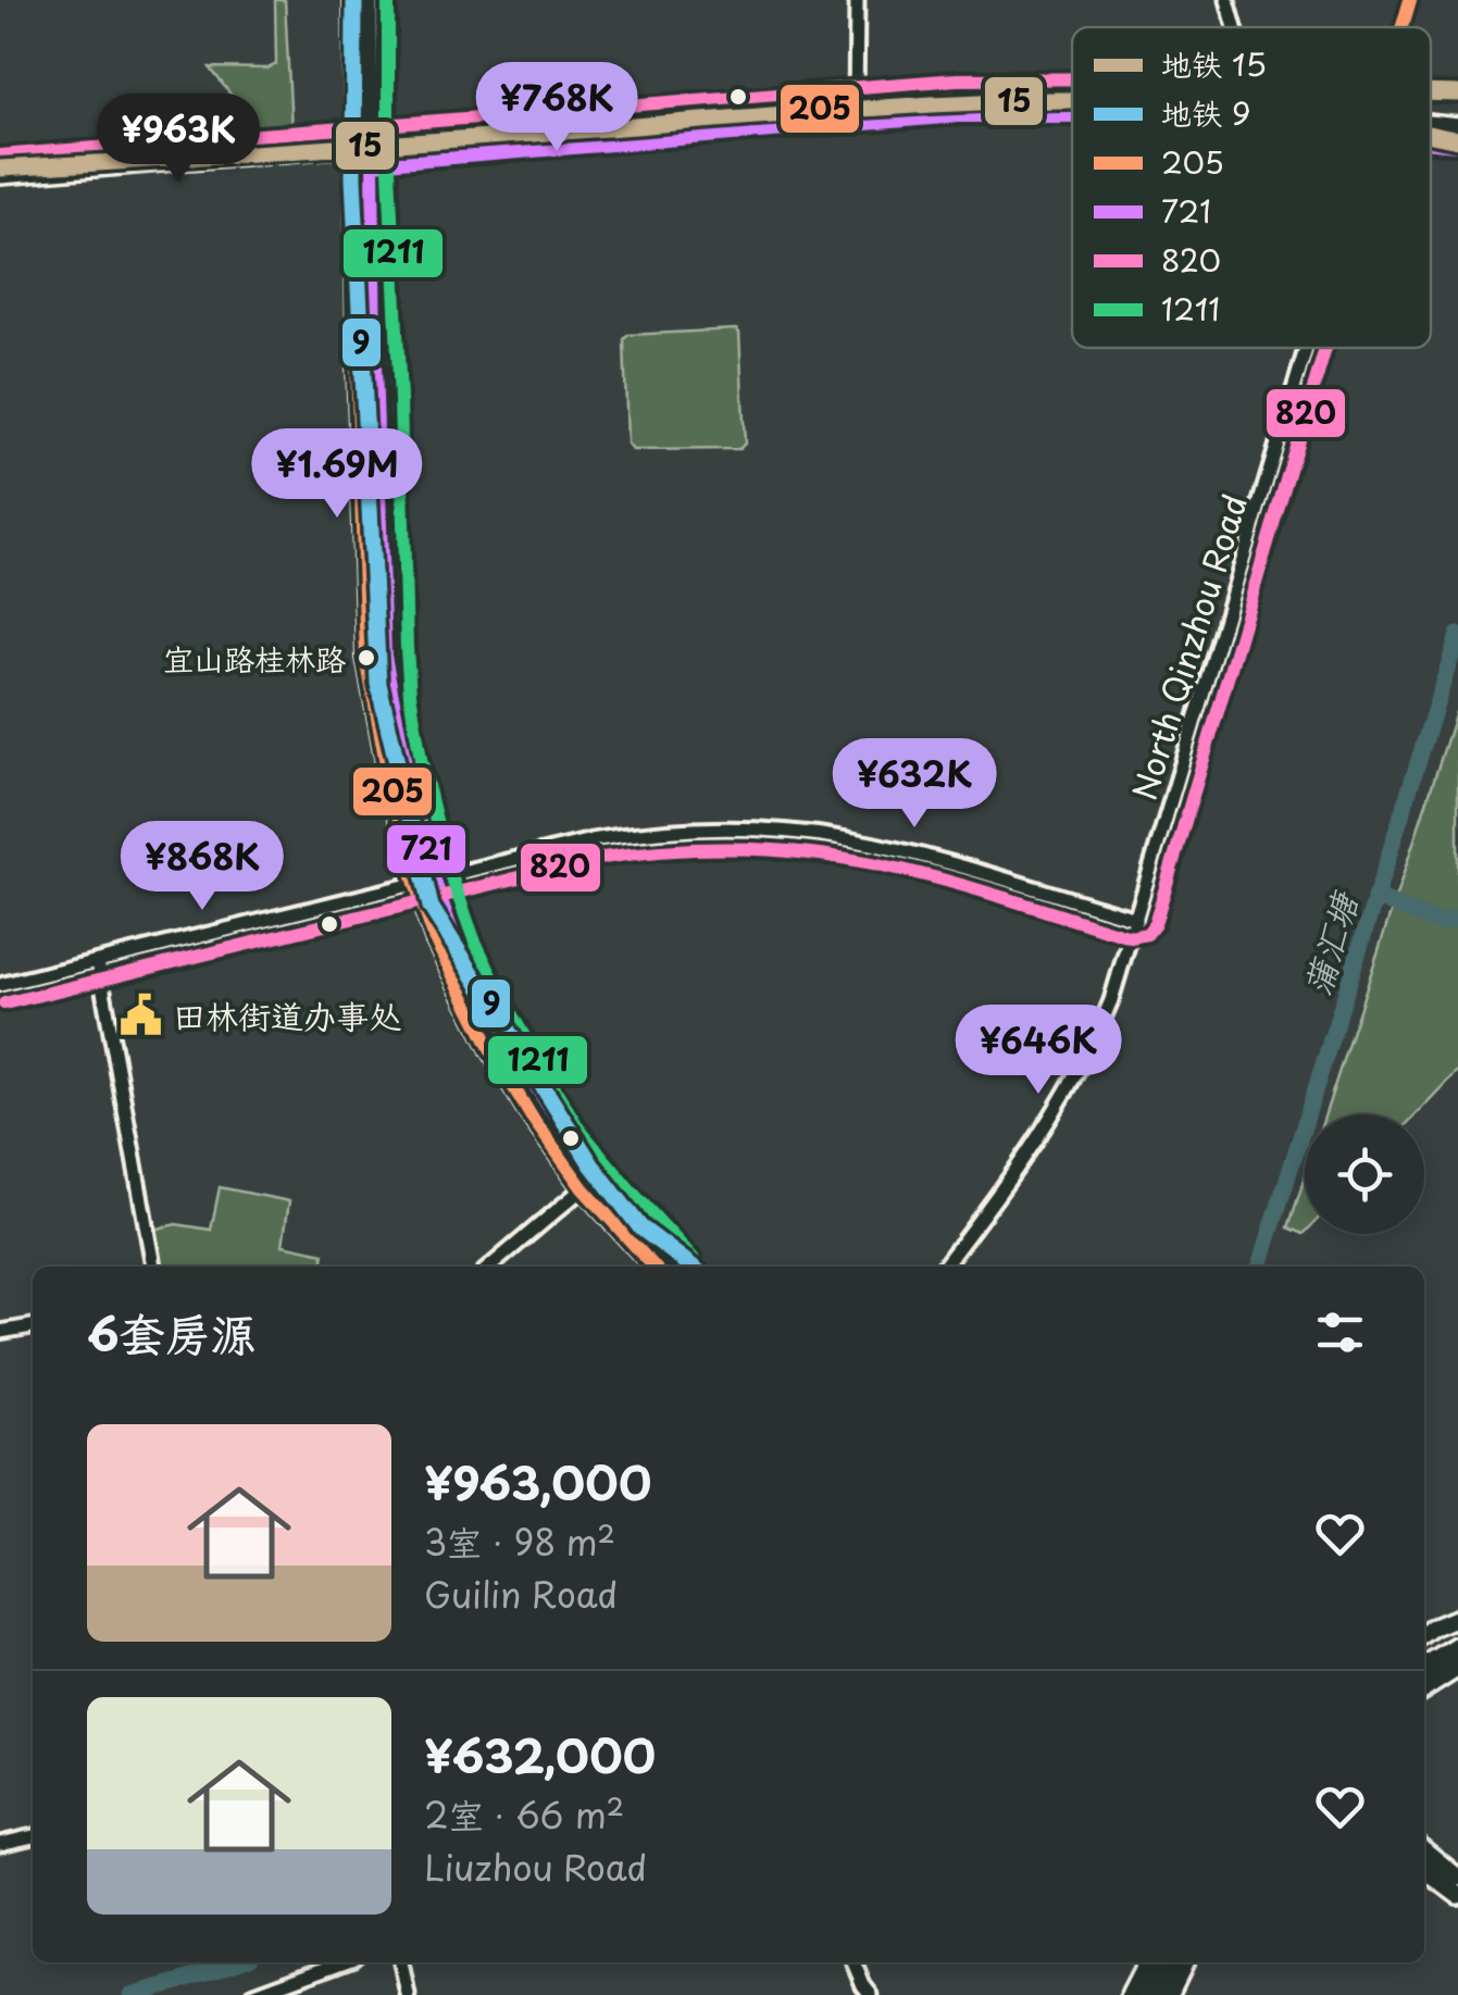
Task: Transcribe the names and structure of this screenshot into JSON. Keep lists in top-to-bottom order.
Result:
{
  "streets": {
    "street": ["North Qinzhou Road"]
  },
  "water": ["蒲汇塘"],
  "places": {
    "other": ["宜山路桂林路"],
    "public building": ["田林街道办事处"]
  },
  "lines": [
    "metro line 9",
    "transit line 205",
    "transit line 1211",
    "transit line 820",
    "metro line 15",
    "transit line 721"
  ],
  "legend": [
    "地铁 15",
    "地铁 9",
    "205",
    "721",
    "820",
    "1211"
  ],
  "page": {
    "price": [
      "¥768K",
      "¥963K",
      "¥1.69M",
      "¥632K",
      "¥868K",
      "¥646K"
    ],
    "heading": "6套房源",
    "list": [
      {
        "name": "¥963,000",
        "note": "3室 · 98 m² · Guilin Road"
      },
      {
        "name": "¥632,000",
        "note": "2室 · 66 m² · Liuzhou Road"
      }
    ]
  }
}
